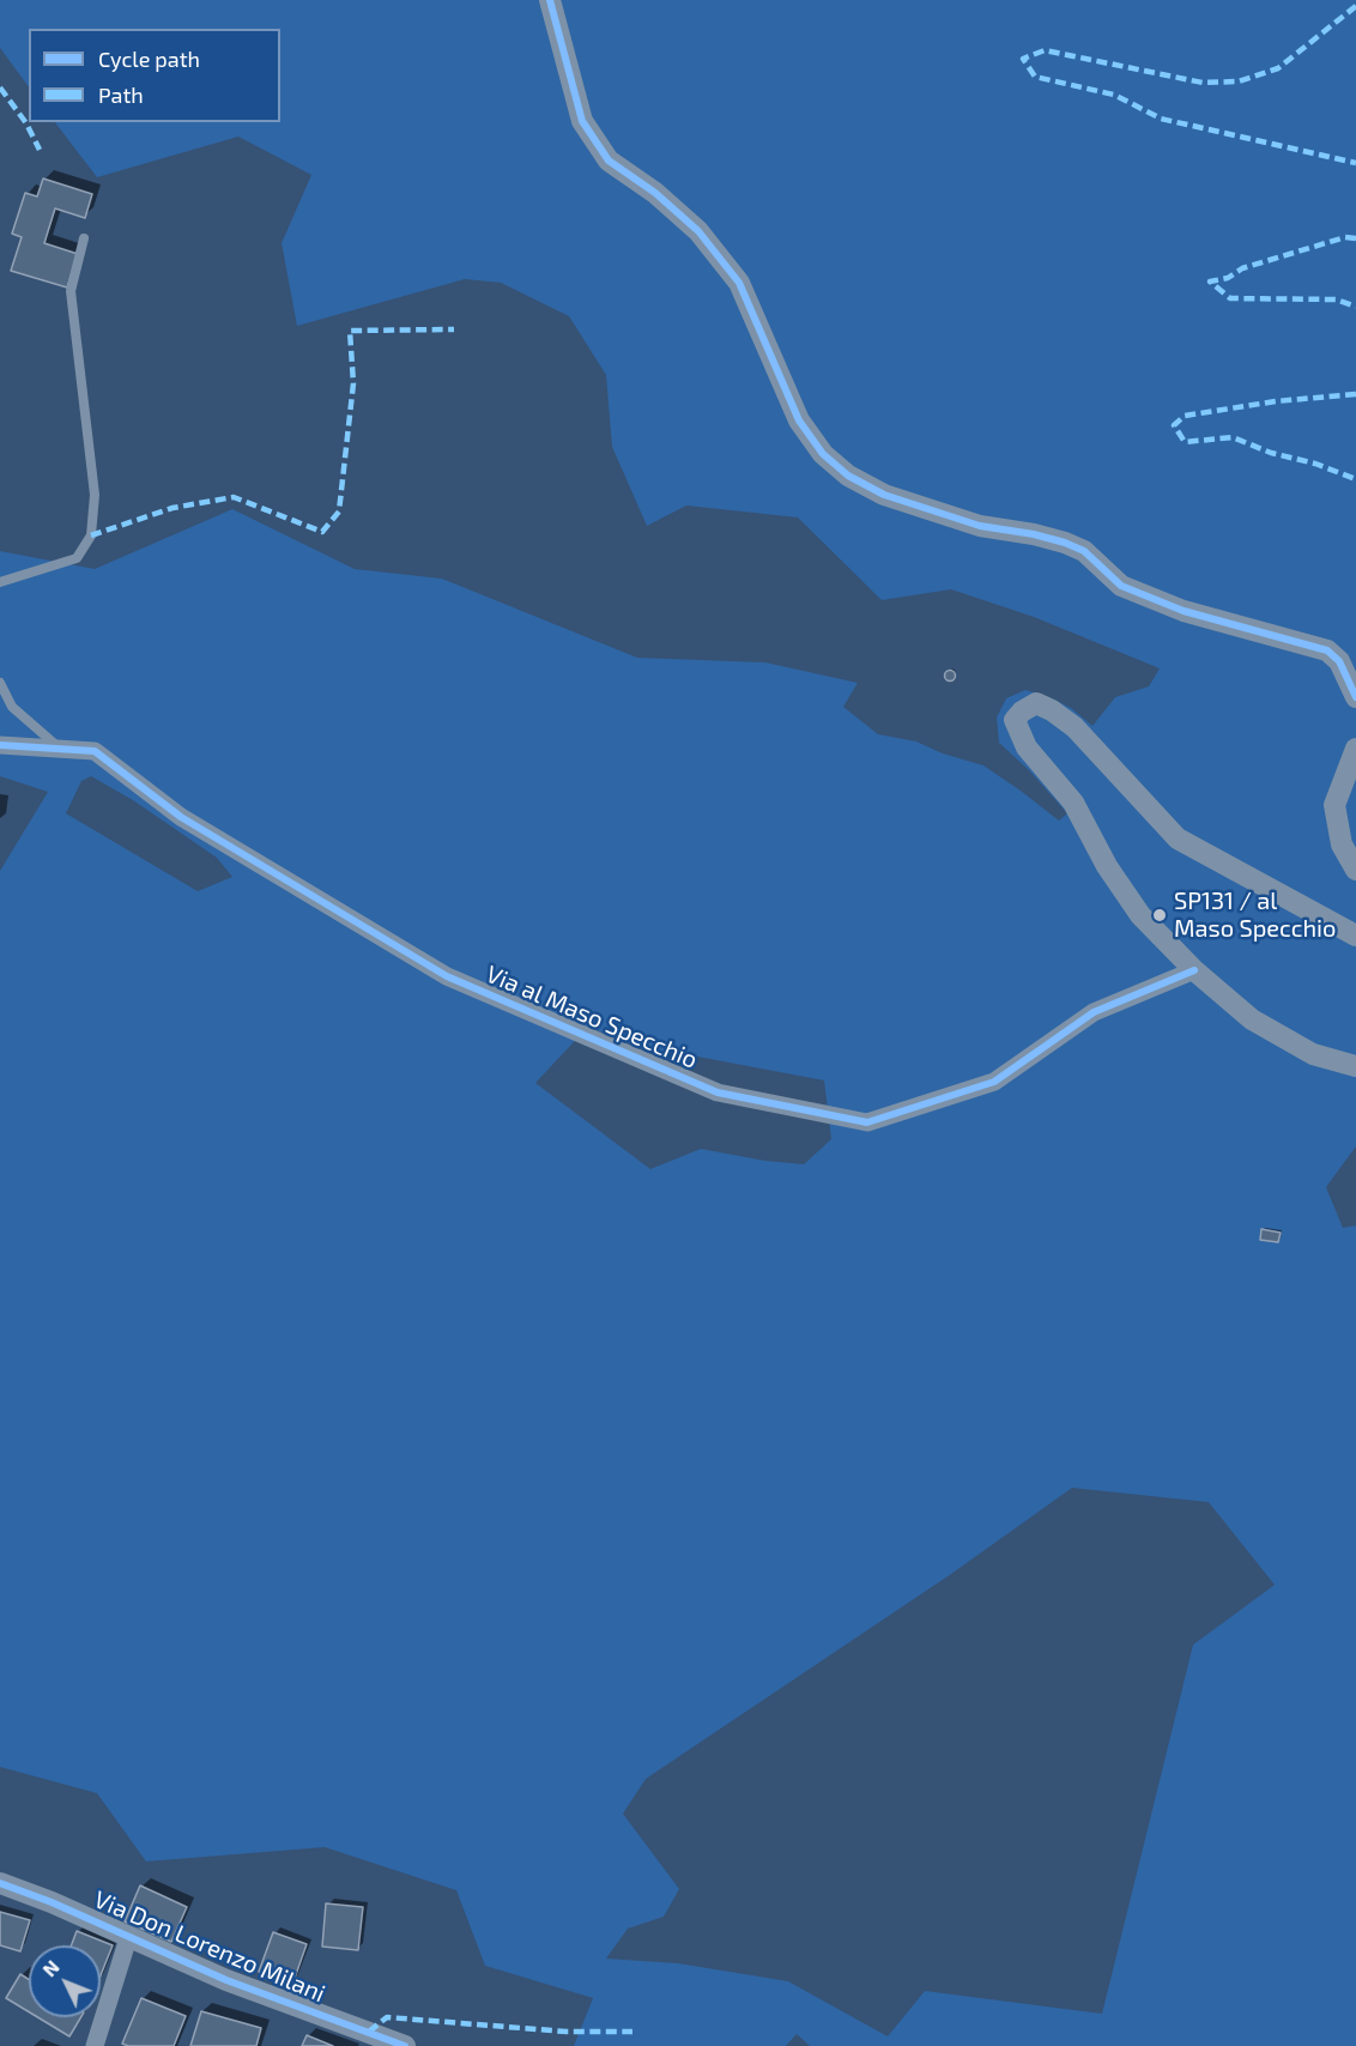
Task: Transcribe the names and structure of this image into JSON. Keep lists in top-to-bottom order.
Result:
{
  "streets": {
    "street": ["Via al Maso Specchio", "Via Don Lorenzo Milani"]
  },
  "places": ["SP131 / al Maso Specchio"],
  "legend": ["Cycle path", "Path"],
  "north": "top left"
}
